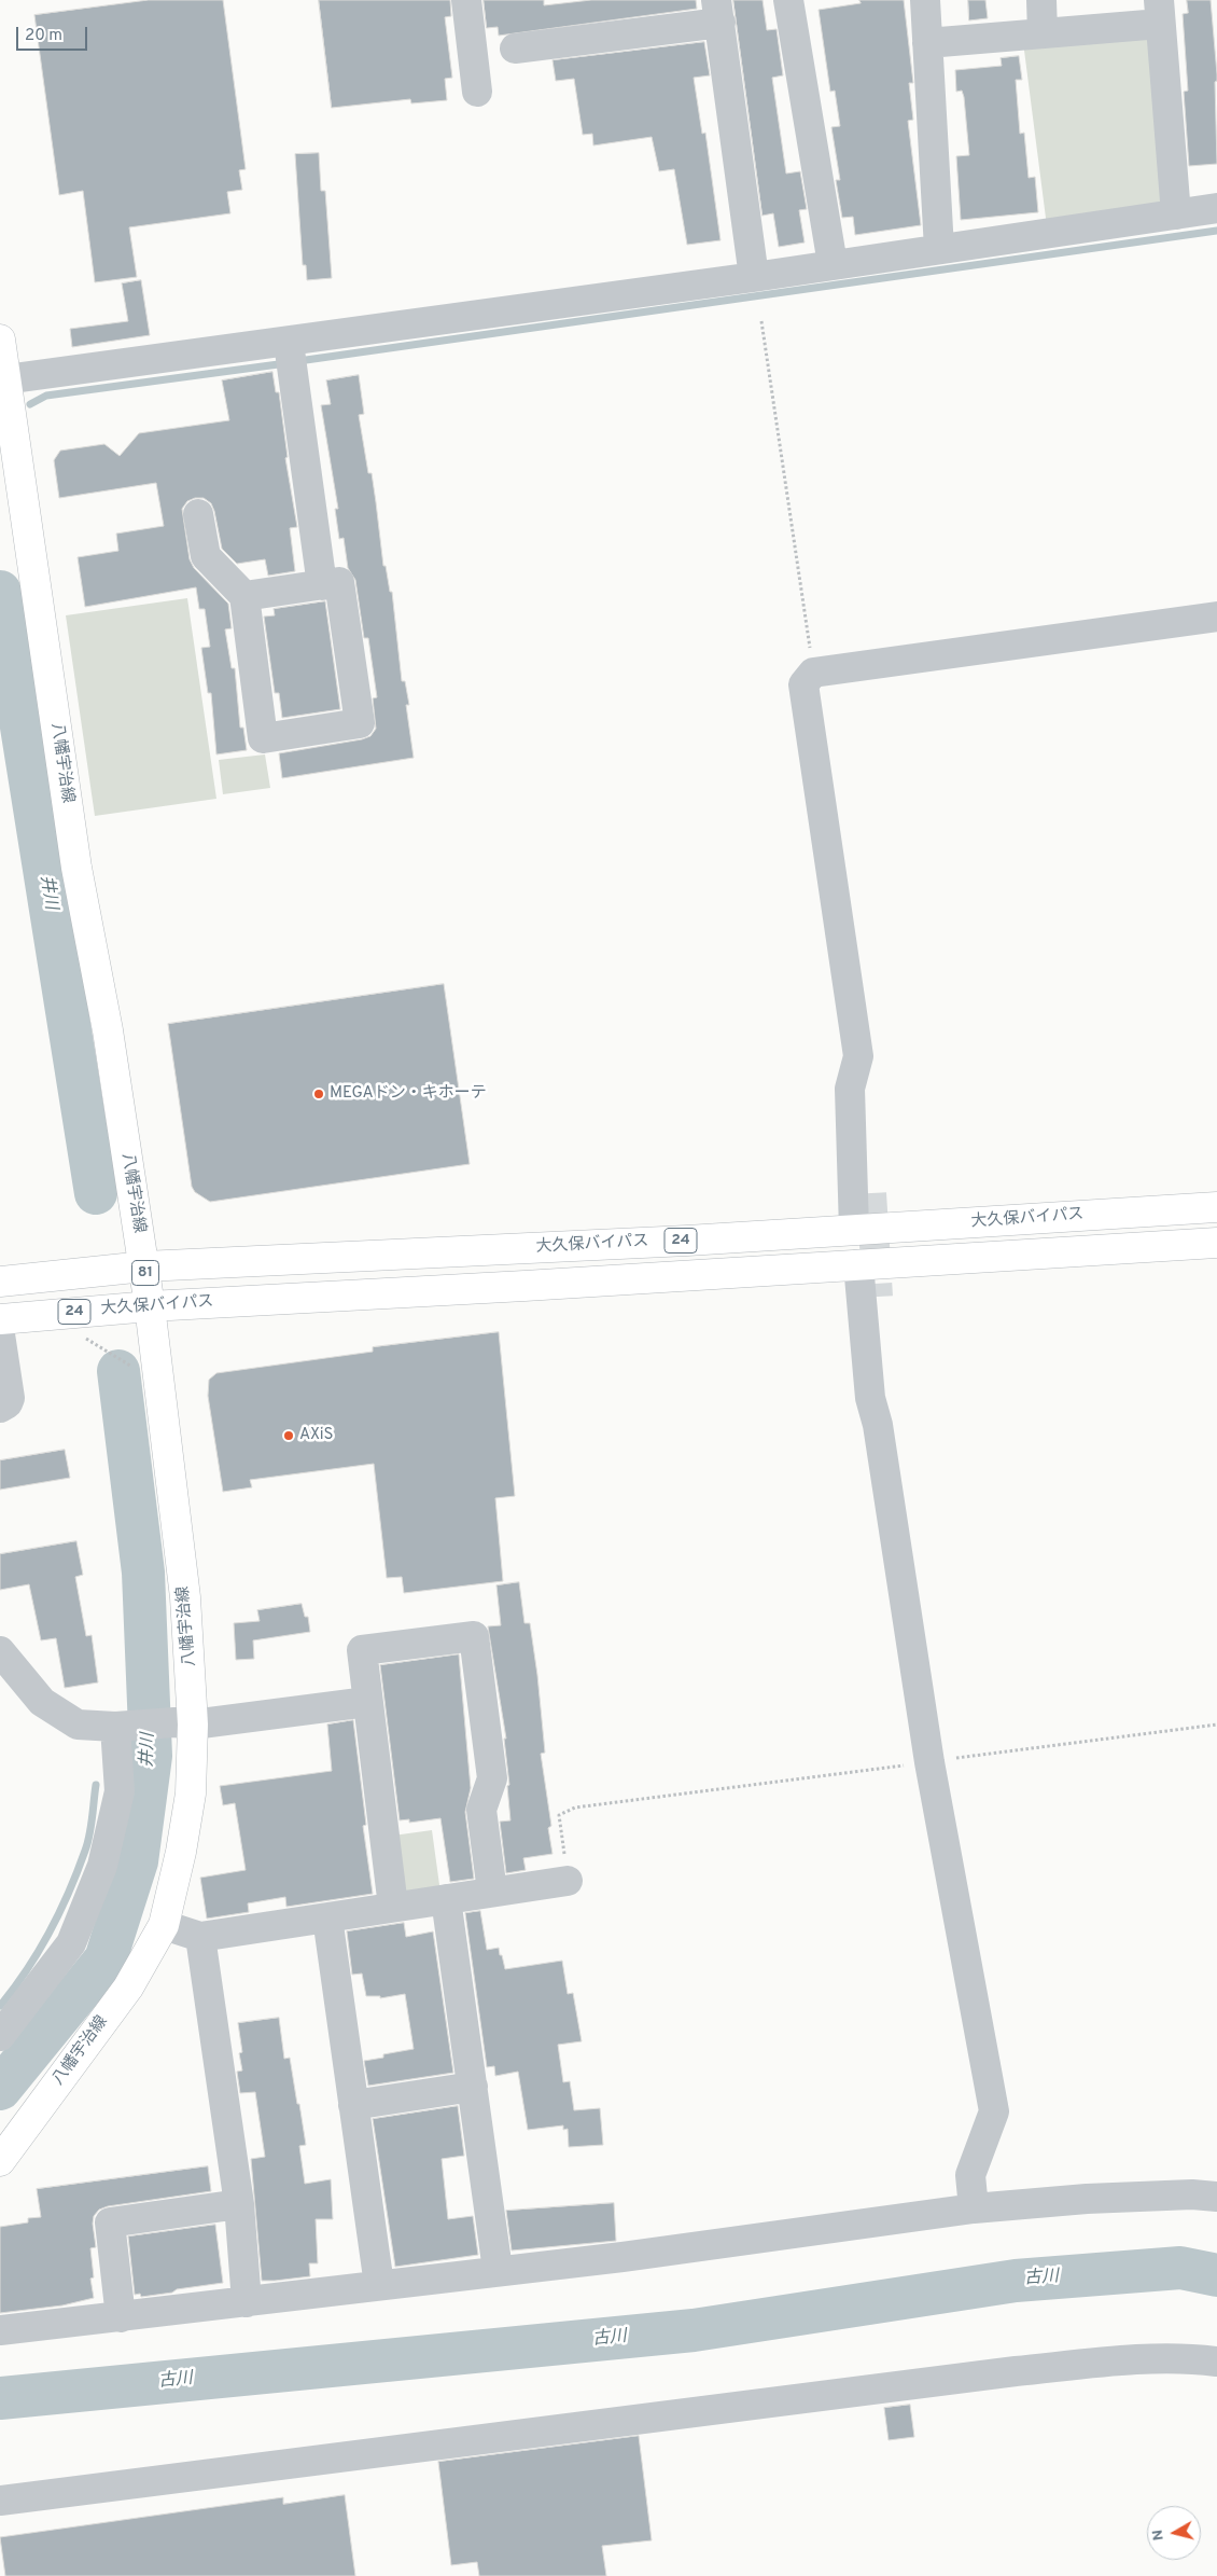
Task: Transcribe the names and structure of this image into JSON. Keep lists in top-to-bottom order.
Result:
{
  "streets": {
    "main road": [
      "八幡宇治線",
      "大久保バイパス",
      "24",
      "81"
    ]
  },
  "crossings": [
    ["八幡宇治線", "大久保バイパス"]
  ],
  "water": ["井川", "古川"],
  "places": ["MEGAドン・キホーテ", "AXiS"],
  "scale_bar": "20 m",
  "north": "left"
}
